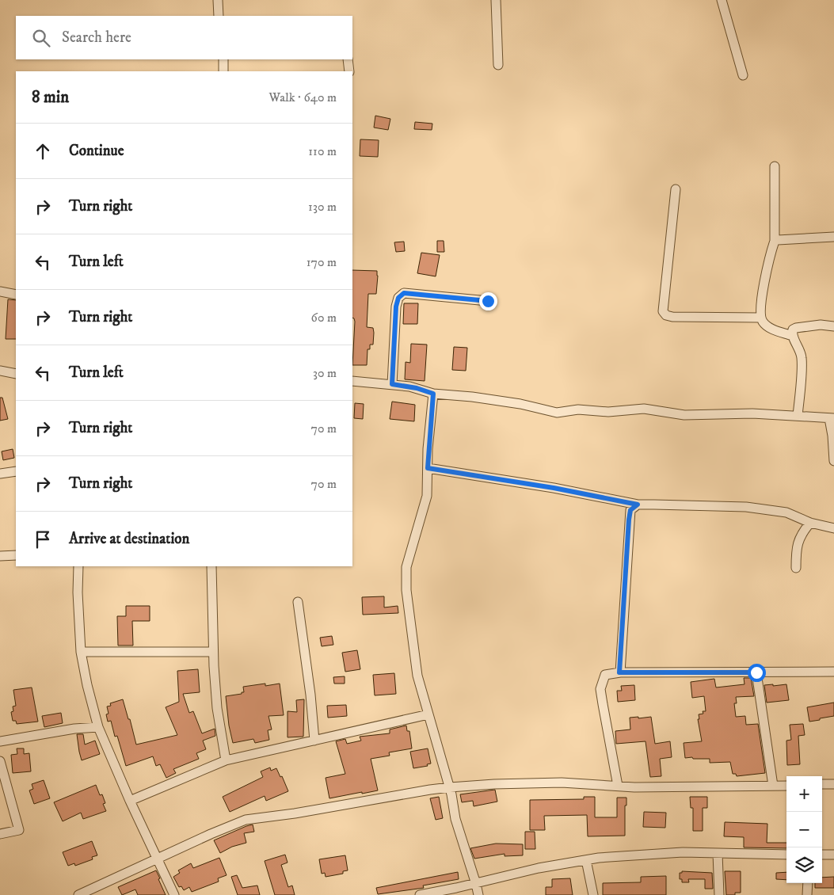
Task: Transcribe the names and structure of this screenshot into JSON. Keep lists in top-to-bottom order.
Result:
{
  "page": {
    "search": "Search here",
    "heading": ["8 min", "Walk · 640 m"],
    "list": [
      ["Continue", "110 m"],
      ["Turn right", "130 m"],
      ["Turn left", "170 m"],
      ["Turn right", "60 m"],
      ["Turn left", "30 m"],
      ["Turn right", "70 m"],
      ["Turn right", "70 m"],
      "Arrive at destination"
    ],
    "map_buttons": ["+", "−"]
  }
}
